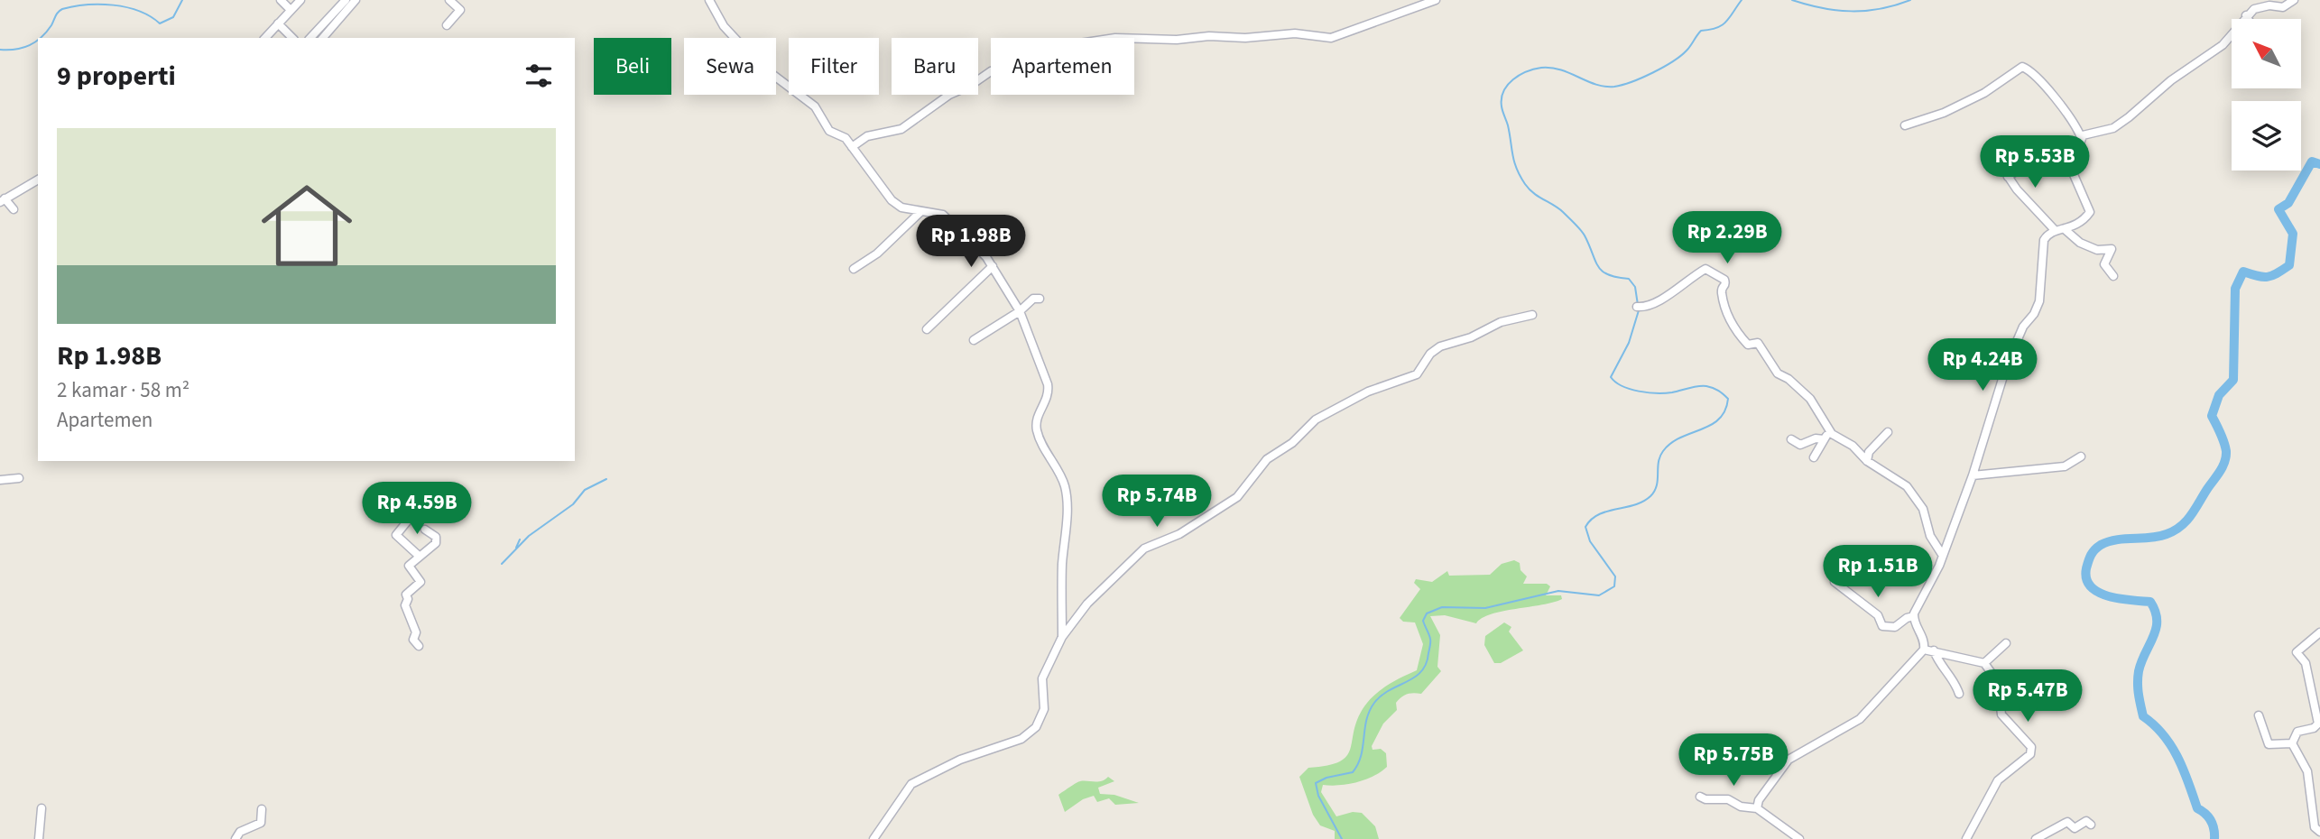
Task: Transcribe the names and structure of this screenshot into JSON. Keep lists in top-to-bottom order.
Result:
{
  "north": "top left",
  "page": {
    "chip": [
      "Beli",
      "Sewa",
      "Filter",
      "Baru",
      "Apartemen"
    ],
    "heading": "9 properti",
    "list": [
      {
        "name": "Rp 1.98B",
        "note": "2 kamar · 58 m² · Apartemen"
      }
    ],
    "price": [
      "Rp 5.53B",
      "Rp 2.29B",
      "Rp 1.98B",
      "Rp 4.24B",
      "Rp 5.74B",
      "Rp 4.59B",
      "Rp 1.51B",
      "Rp 5.47B",
      "Rp 5.75B"
    ]
  }
}
